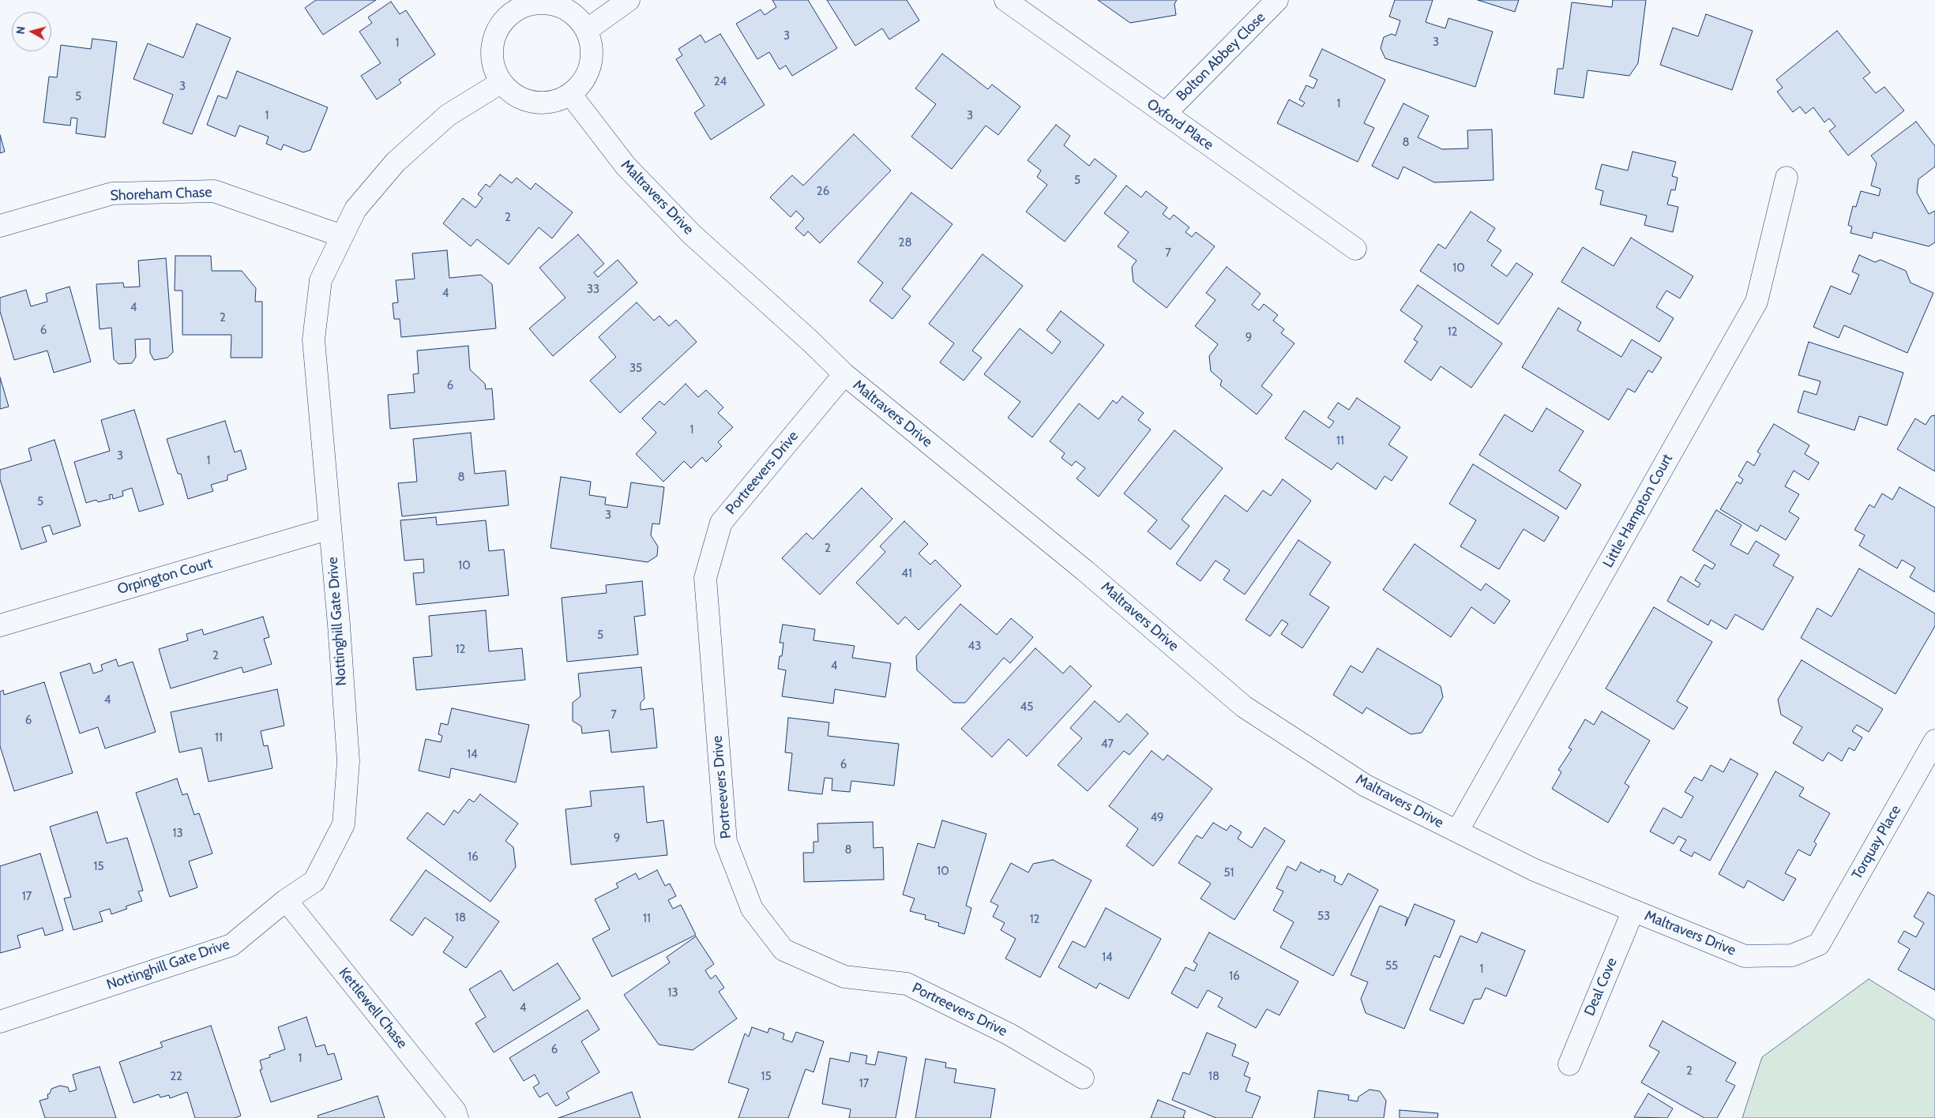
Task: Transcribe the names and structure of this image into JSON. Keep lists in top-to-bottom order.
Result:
{
  "streets": {
    "street": [
      "Bolton Abbey Close",
      "Oxford Place",
      "Shoreham Chase",
      "Maltravers Drive",
      "Portreevers Drive",
      "Little Hampton Court",
      "Orpington Court",
      "Nottinghill Gate Drive",
      "Torquay Place",
      "Deal Cove",
      "Kettlewell Chase"
    ]
  },
  "crossings": [
    ["Bolton Abbey Close", "Oxford Place"],
    ["Shoreham Chase", "Nottinghill Gate Drive"],
    ["Maltravers Drive", "Portreevers Drive"],
    ["Maltravers Drive", "Little Hampton Court"],
    ["Maltravers Drive", "Nottinghill Gate Drive"],
    ["Maltravers Drive", "Torquay Place"],
    ["Maltravers Drive", "Deal Cove"],
    ["Orpington Court", "Nottinghill Gate Drive"],
    ["Nottinghill Gate Drive", "Kettlewell Chase"]
  ],
  "house_numbers": [
    "3",
    "3",
    "1",
    "24",
    "3",
    "5",
    "1",
    "1",
    "3",
    "8",
    "5",
    "26",
    "2",
    "28",
    "7",
    "10",
    "33",
    "4",
    "4",
    "2",
    "6",
    "12",
    "9",
    "35",
    "6",
    "1",
    "11",
    "3",
    "1",
    "8",
    "5",
    "3",
    "2",
    "10",
    "41",
    "5",
    "43",
    "12",
    "2",
    "4",
    "4",
    "45",
    "7",
    "6",
    "11",
    "47",
    "14",
    "6",
    "49",
    "13",
    "9",
    "8",
    "16",
    "15",
    "10",
    "51",
    "17",
    "53",
    "18",
    "11",
    "12",
    "14",
    "55",
    "1",
    "16",
    "13",
    "4",
    "6",
    "1",
    "2",
    "22",
    "15",
    "18",
    "17"
  ],
  "north": "left"
}
